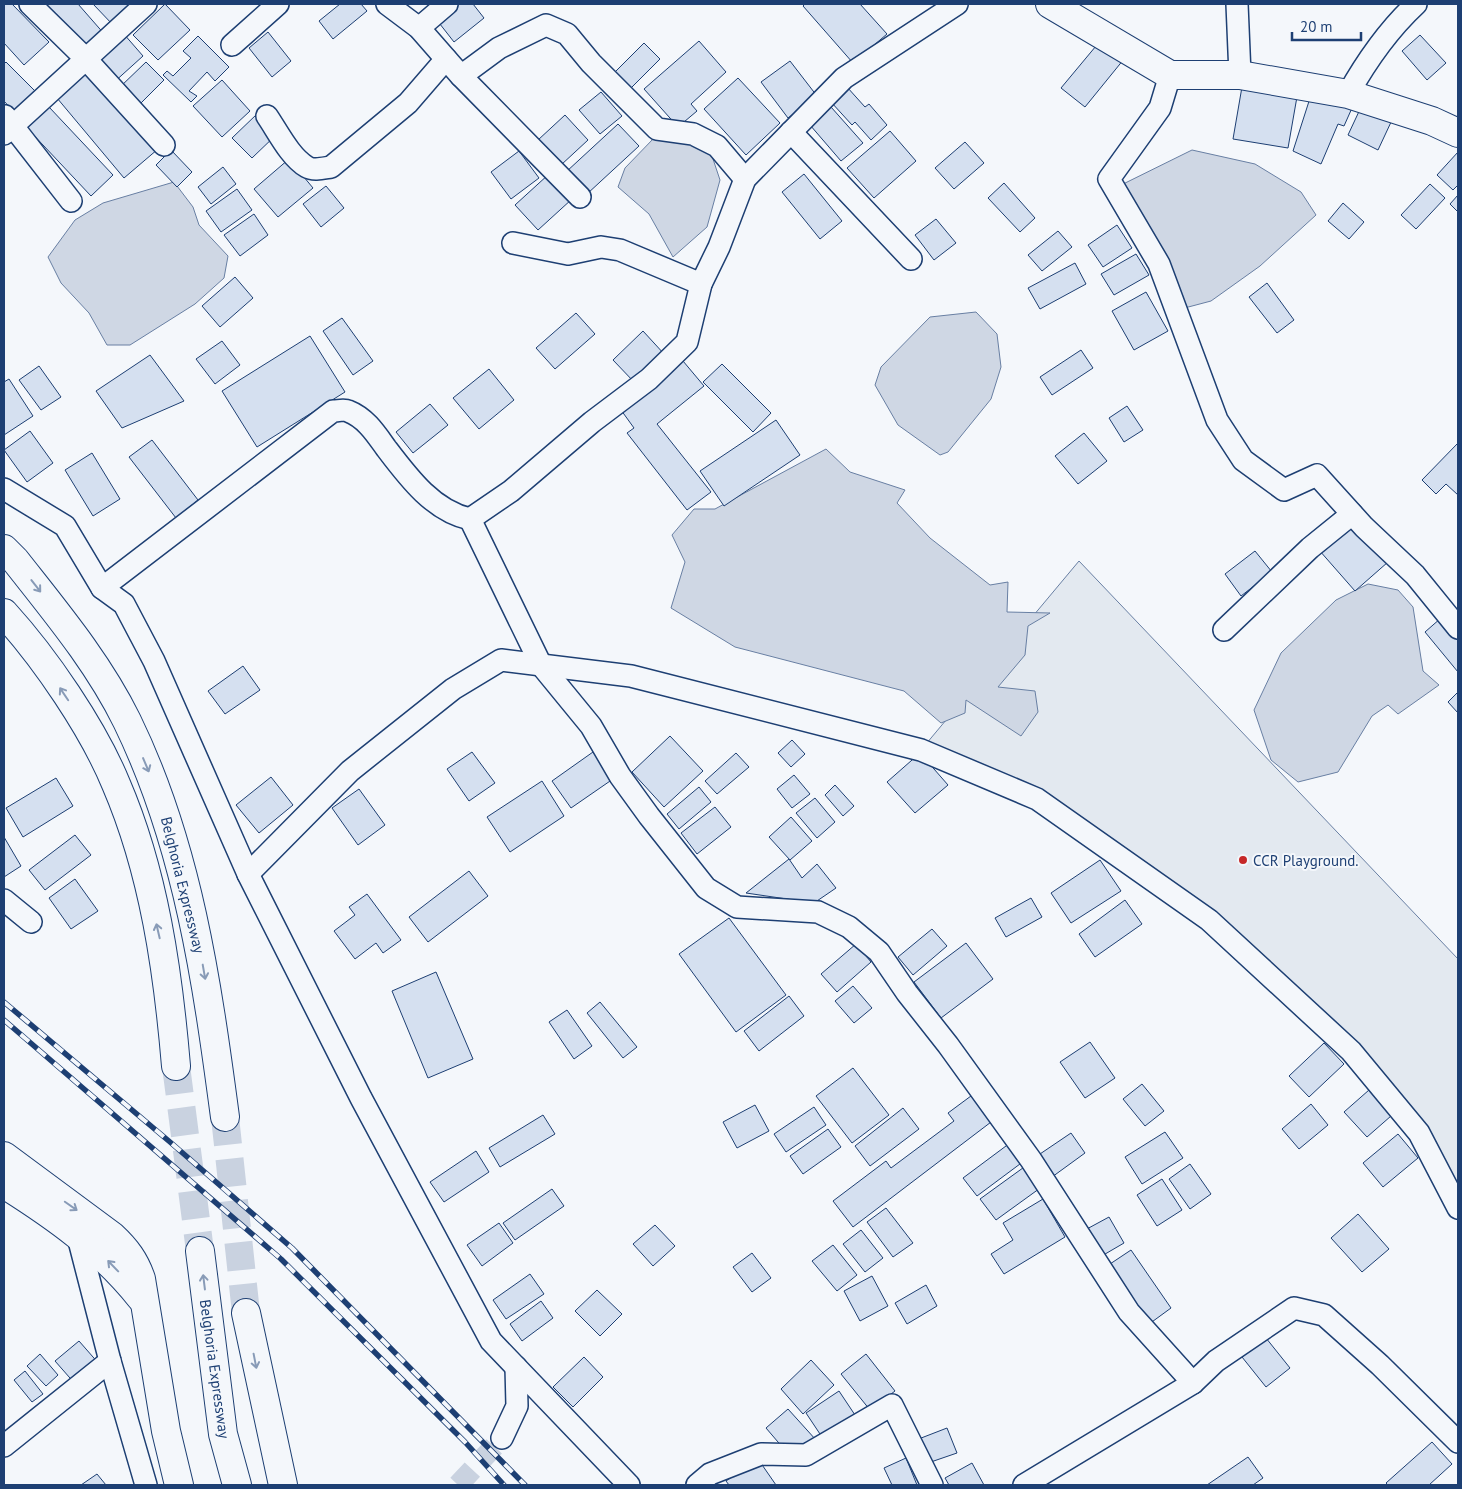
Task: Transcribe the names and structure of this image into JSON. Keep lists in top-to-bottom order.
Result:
{
  "streets": {
    "main road": ["Belghoria Expressway"]
  },
  "places": ["CCR Playground."],
  "scale_bar": "20 m"
}
